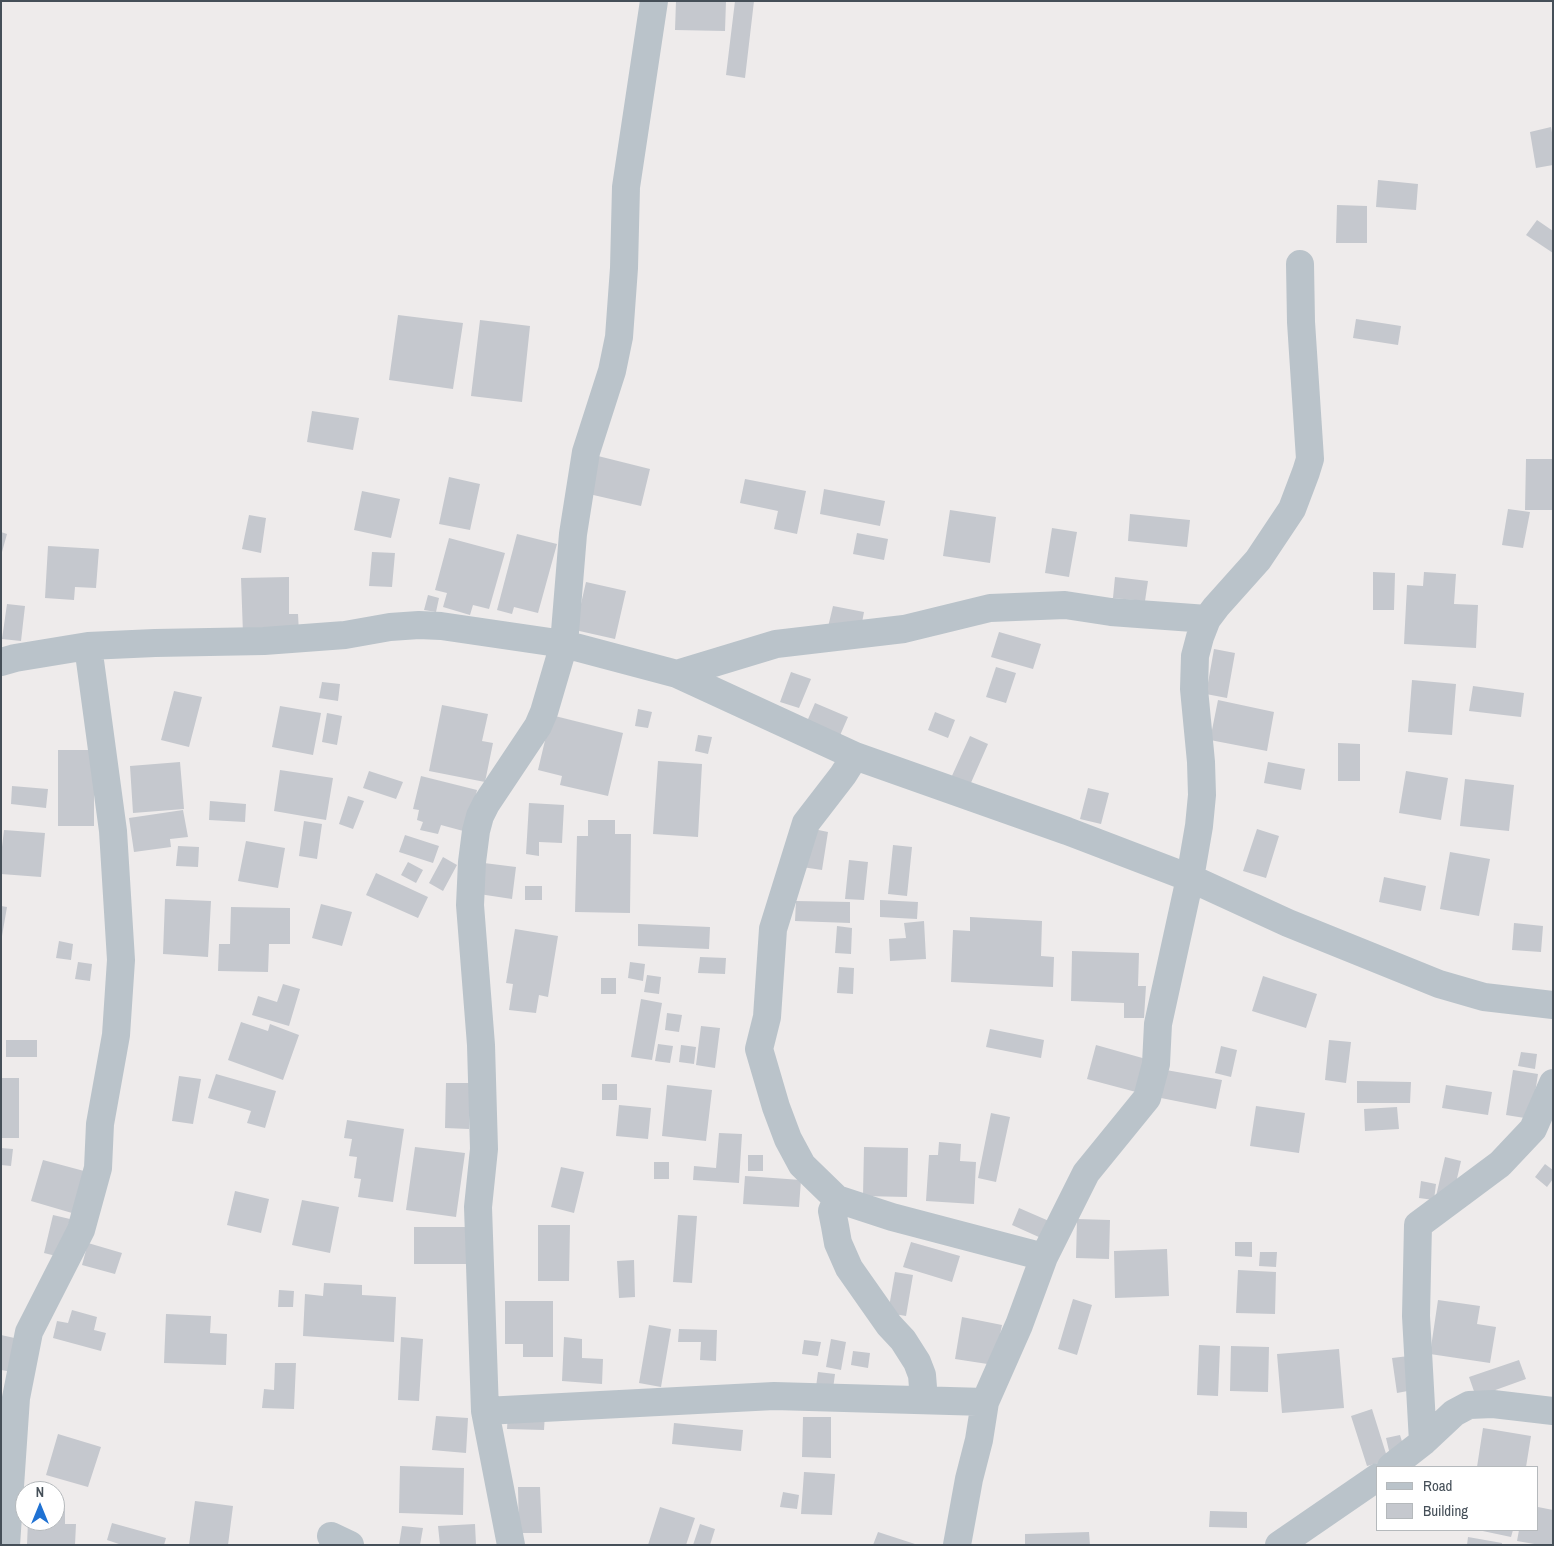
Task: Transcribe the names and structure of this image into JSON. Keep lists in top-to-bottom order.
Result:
{
  "legend": ["Road", "Building"],
  "north": "top"
}
